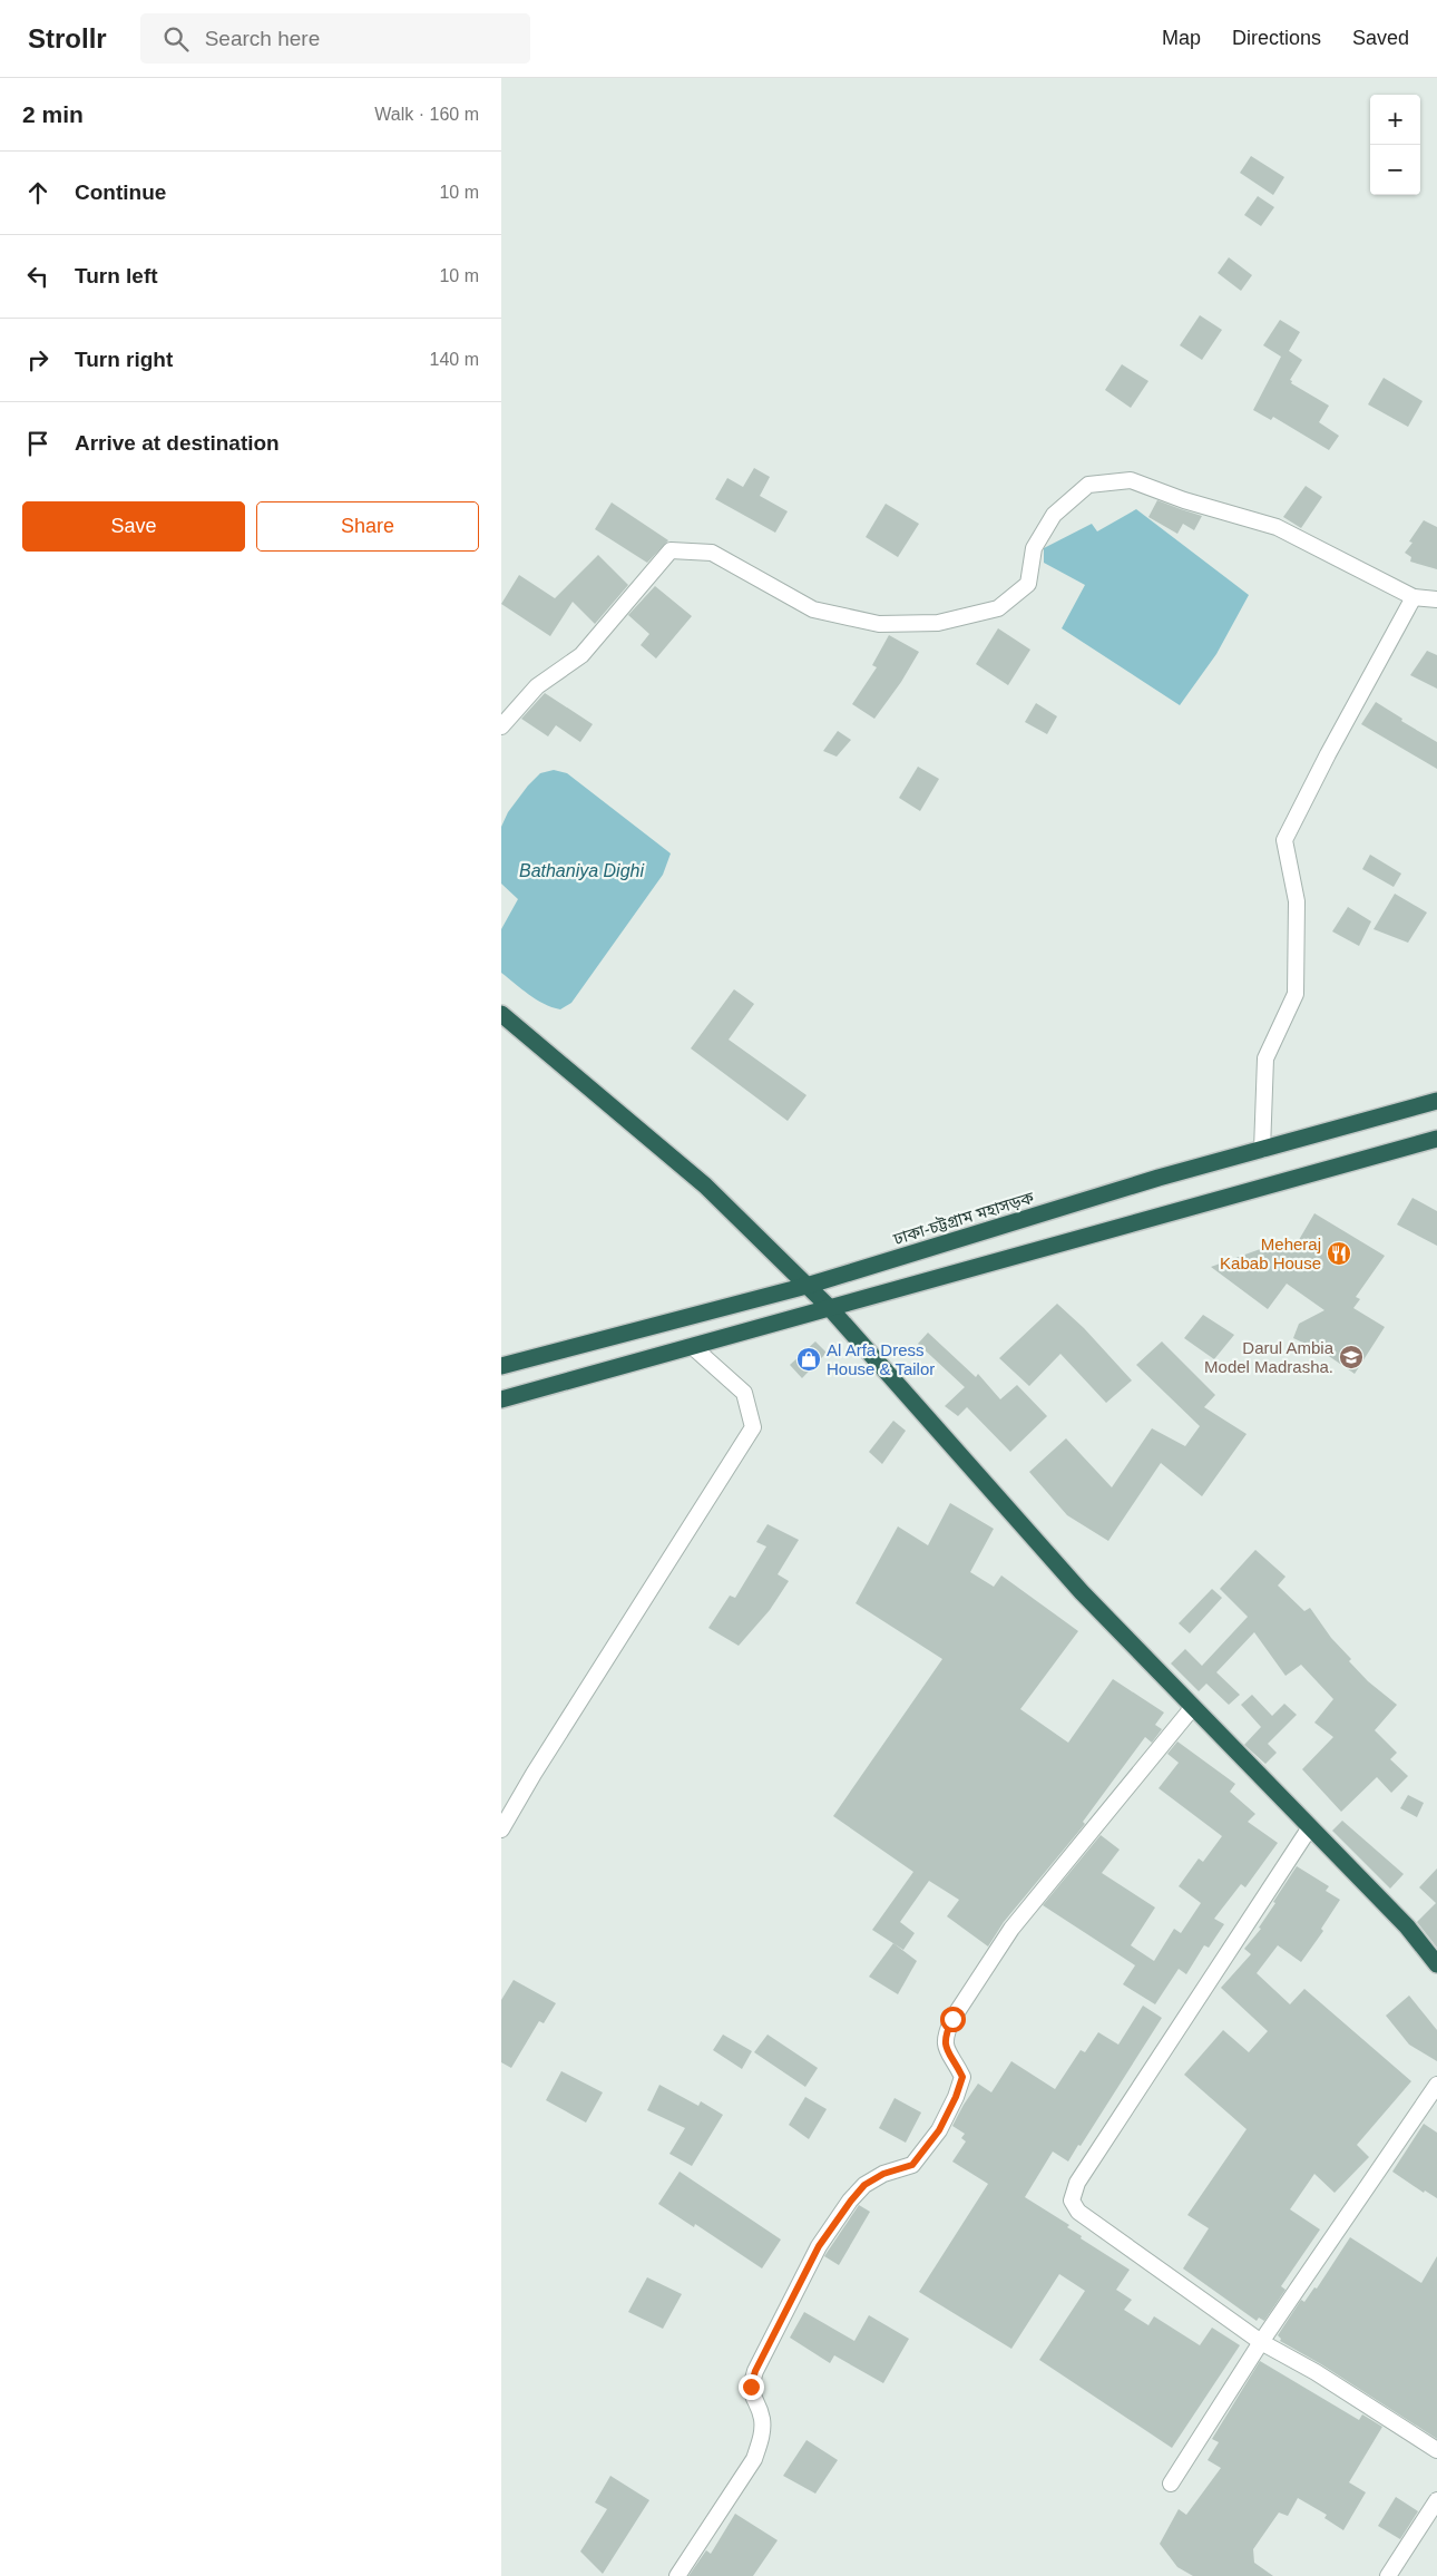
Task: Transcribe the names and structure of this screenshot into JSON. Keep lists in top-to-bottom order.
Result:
{
  "streets": {
    "highway": ["ঢাকা-চট্টগ্রাম মহাসড়ক"]
  },
  "water": ["Bathaniya Dighi"],
  "places": {
    "restaurant": ["Meheraj Kabab House"],
    "school or university": ["Darul Ambia Model Madrasha."],
    "shop": ["Al Arfa Dress House & Tailor"]
  },
  "page": {
    "header": "Strollr",
    "search": "Search here",
    "nav": ["Map", "Directions", "Saved"],
    "heading": ["2 min", "Walk · 160 m"],
    "map_buttons": ["+", "−"],
    "list": [
      ["Continue", "10 m"],
      ["Turn left", "10 m"],
      ["Turn right", "140 m"],
      "Arrive at destination"
    ],
    "buttons": ["Save", "Share"]
  }
}
